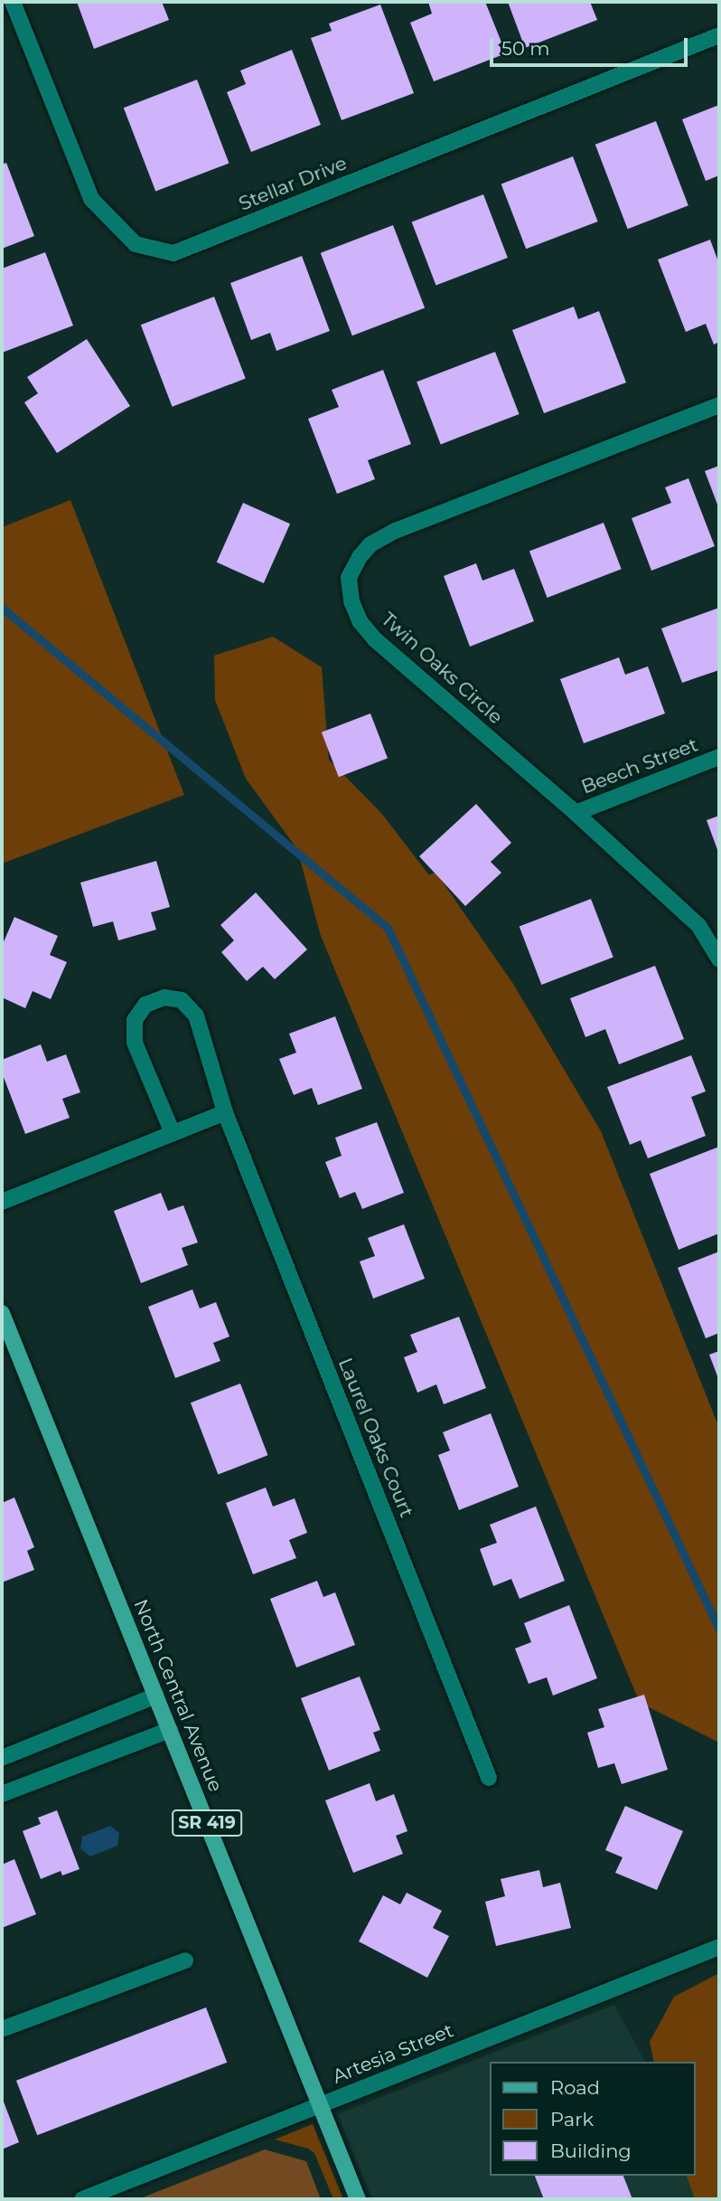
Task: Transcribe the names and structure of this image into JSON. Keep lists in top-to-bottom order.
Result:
{
  "streets": {
    "main road": ["North Central Avenue", "SR 419"],
    "street": [
      "Stellar Drive",
      "Twin Oaks Circle",
      "Beech Street",
      "Laurel Oaks Court",
      "Artesia Street"
    ]
  },
  "crossings": [
    ["Twin Oaks Circle", "Beech Street"],
    ["North Central Avenue", "Artesia Street"]
  ],
  "legend": ["Road", "Park", "Building"],
  "scale_bar": "50 m"
}
